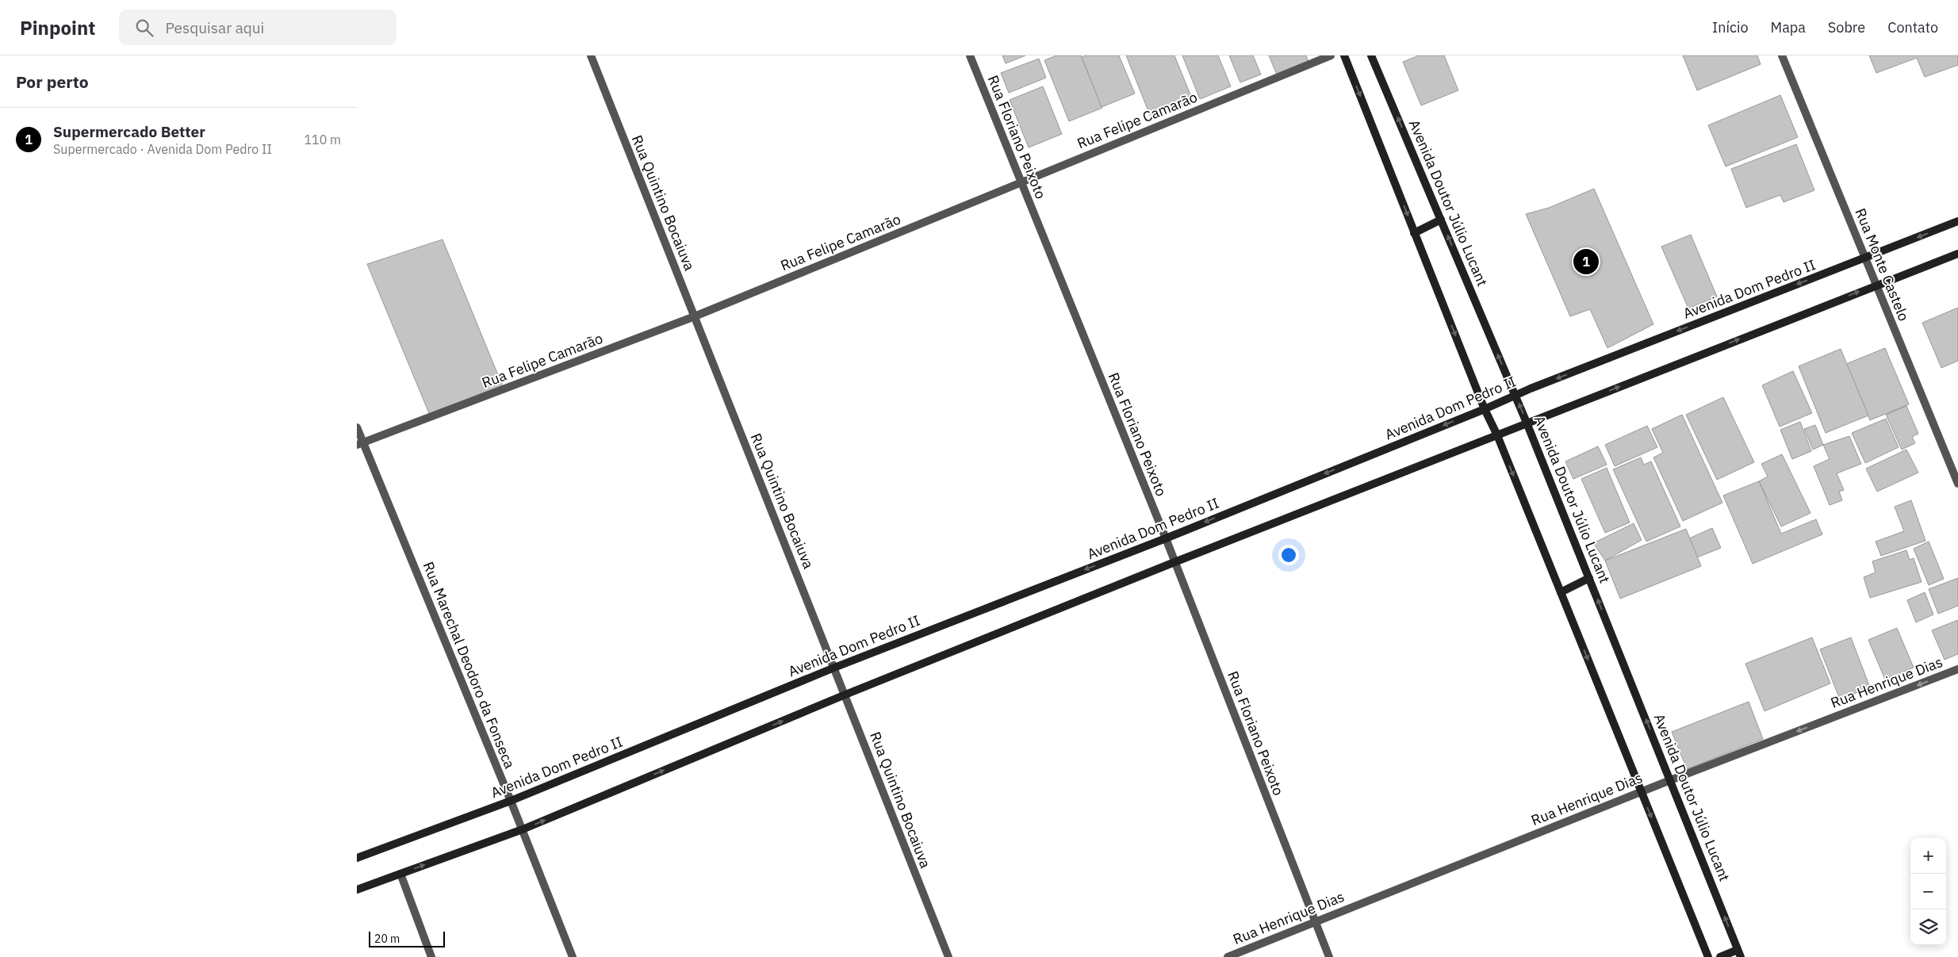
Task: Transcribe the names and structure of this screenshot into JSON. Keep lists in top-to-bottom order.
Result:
{
  "streets": {
    "street": [
      "Rua Felipe Camarão",
      "Rua Floriano Peixoto",
      "Rua Quintino Bocaiuva",
      "Avenida Doutor Júlio Lucant",
      "Rua Monte Castelo",
      "Avenida Dom Pedro II",
      "Rua Marechal Deodoro da Fonseca",
      "Rua Henrique Dias"
    ]
  },
  "crossings": [
    ["Rua Felipe Camarão", "Rua Floriano Peixoto"],
    ["Rua Felipe Camarão", "Rua Quintino Bocaiuva"],
    ["Rua Felipe Camarão", "Rua Marechal Deodoro da Fonseca"],
    ["Rua Floriano Peixoto", "Avenida Dom Pedro II"],
    ["Rua Floriano Peixoto", "Rua Henrique Dias"],
    ["Rua Quintino Bocaiuva", "Avenida Dom Pedro II"],
    ["Avenida Doutor Júlio Lucant", "Avenida Dom Pedro II"],
    ["Avenida Doutor Júlio Lucant", "Rua Henrique Dias"],
    ["Rua Monte Castelo", "Avenida Dom Pedro II"],
    ["Avenida Dom Pedro II", "Rua Marechal Deodoro da Fonseca"]
  ],
  "one_way": ["Rua Henrique Dias"],
  "scale_bar": "20 m",
  "page": {
    "header": "Pinpoint",
    "search": "Pesquisar aqui",
    "nav": [
      "Início",
      "Mapa",
      "Sobre",
      "Contato"
    ],
    "heading": "Por perto",
    "list": [
      {
        "mark": "1",
        "name": "Supermercado Better",
        "note": "Supermercado · Avenida Dom Pedro II",
        "value": "110 m"
      }
    ],
    "pins": "1",
    "map_buttons": ["+", "−"],
    "scale": "20 m"
  }
}
